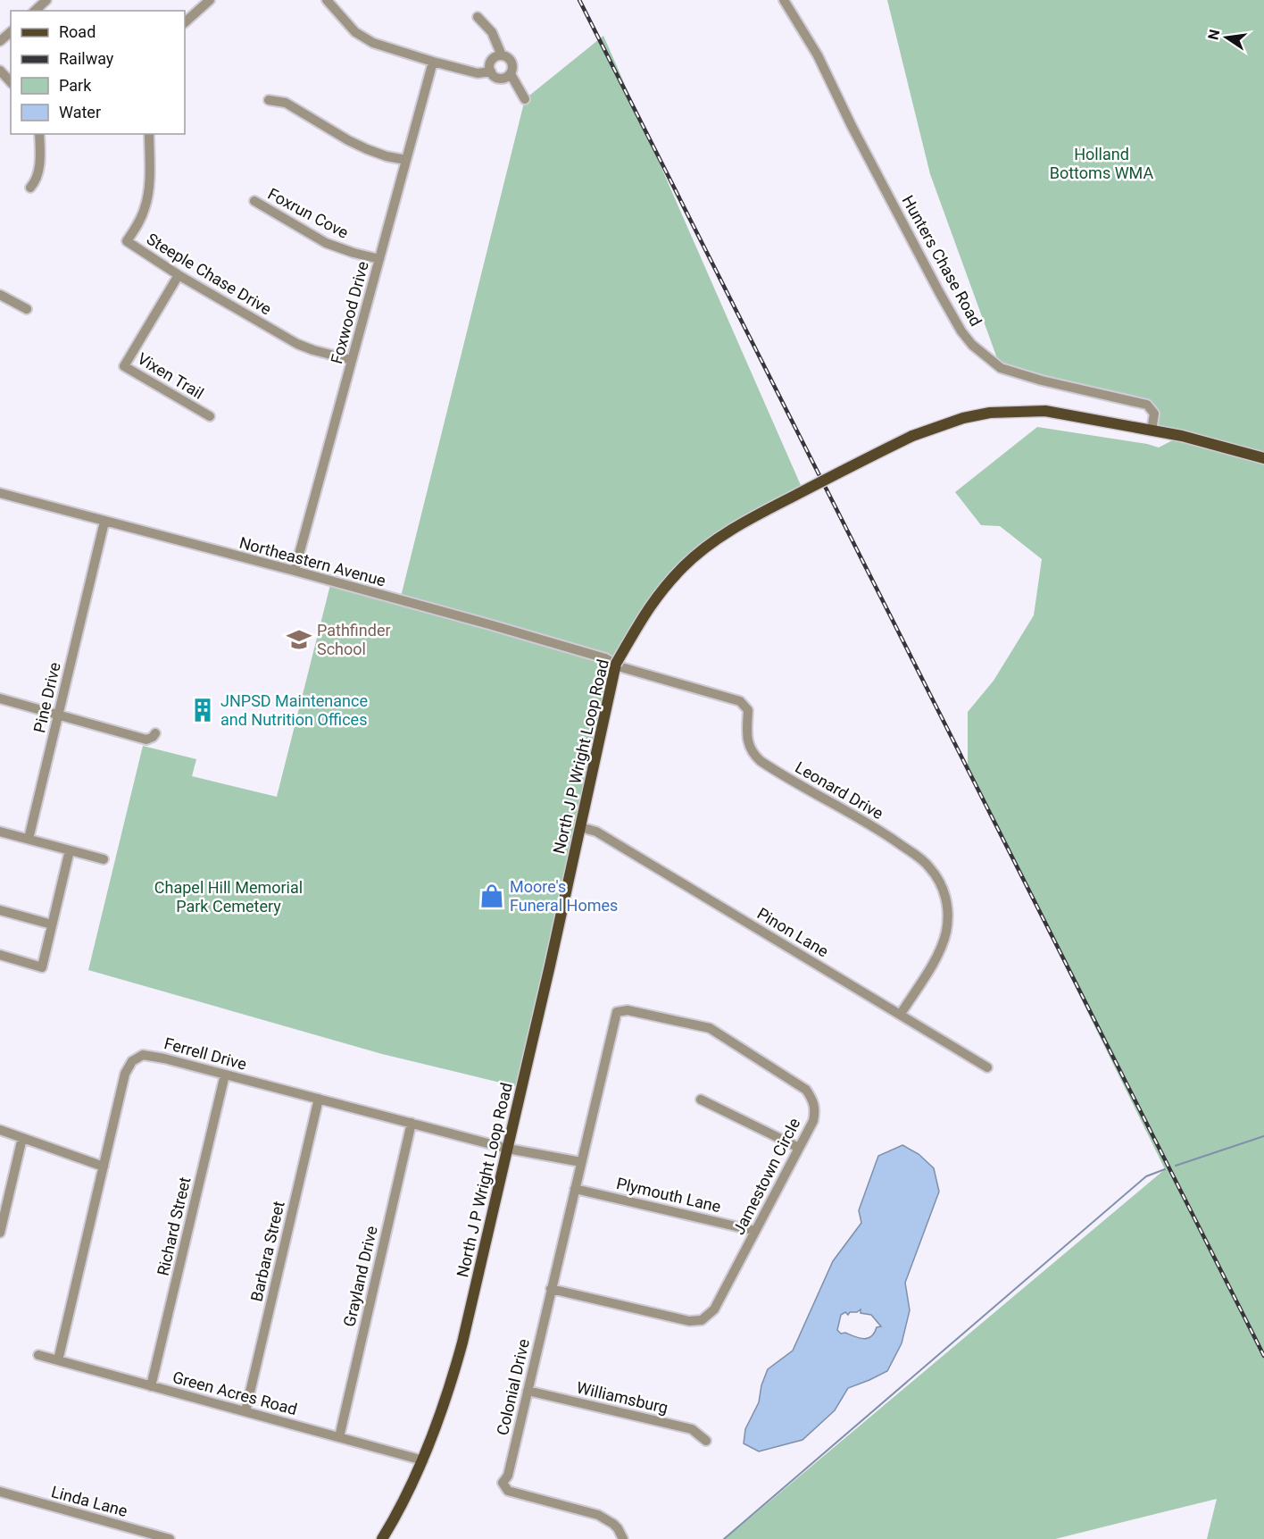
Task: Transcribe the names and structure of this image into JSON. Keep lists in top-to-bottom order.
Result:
{
  "streets": {
    "main road": ["North J P Wright Loop Road"],
    "street": [
      "Foxrun Cove",
      "Hunters Chase Road",
      "Steeple Chase Drive",
      "Foxwood Drive",
      "Vixen Trail",
      "Northeastern Avenue",
      "Pine Drive",
      "Leonard Drive",
      "Pinon Lane",
      "Ferrell Drive",
      "Jamestown Circle",
      "Plymouth Lane",
      "Richard Street",
      "Barbara Street",
      "Grayland Drive",
      "Colonial Drive",
      "Green Acres Road",
      "Williamsburg",
      "Linda Lane"
    ]
  },
  "crossings": [
    ["Foxrun Cove", "Foxwood Drive"],
    ["Hunters Chase Road", "North J P Wright Loop Road"],
    ["Steeple Chase Drive", "Foxwood Drive"],
    ["Steeple Chase Drive", "Vixen Trail"],
    ["Foxwood Drive", "Northeastern Avenue"],
    ["Northeastern Avenue", "Pine Drive"],
    ["Northeastern Avenue", "North J P Wright Loop Road"],
    ["Northeastern Avenue", "Leonard Drive"],
    ["North J P Wright Loop Road", "Leonard Drive"],
    ["North J P Wright Loop Road", "Pinon Lane"],
    ["North J P Wright Loop Road", "Ferrell Drive"],
    ["North J P Wright Loop Road", "Green Acres Road"],
    ["Leonard Drive", "Pinon Lane"],
    ["Ferrell Drive", "Richard Street"],
    ["Ferrell Drive", "Barbara Street"],
    ["Ferrell Drive", "Grayland Drive"],
    ["Ferrell Drive", "Green Acres Road"],
    ["Jamestown Circle", "Plymouth Lane"],
    ["Jamestown Circle", "Colonial Drive"],
    ["Plymouth Lane", "Colonial Drive"],
    ["Richard Street", "Green Acres Road"],
    ["Barbara Street", "Green Acres Road"],
    ["Grayland Drive", "Green Acres Road"],
    ["Colonial Drive", "Williamsburg"]
  ],
  "parks": ["Holland Bottoms WMA", "Chapel Hill Memorial Park Cemetery"],
  "places": {
    "school or university": ["Pathfinder School"],
    "building": ["JNPSD Maintenance and Nutrition Offices"],
    "shop": ["Moore's Funeral Homes"]
  },
  "legend": [
    "Road",
    "Railway",
    "Park",
    "Water"
  ],
  "north": "left"
}
